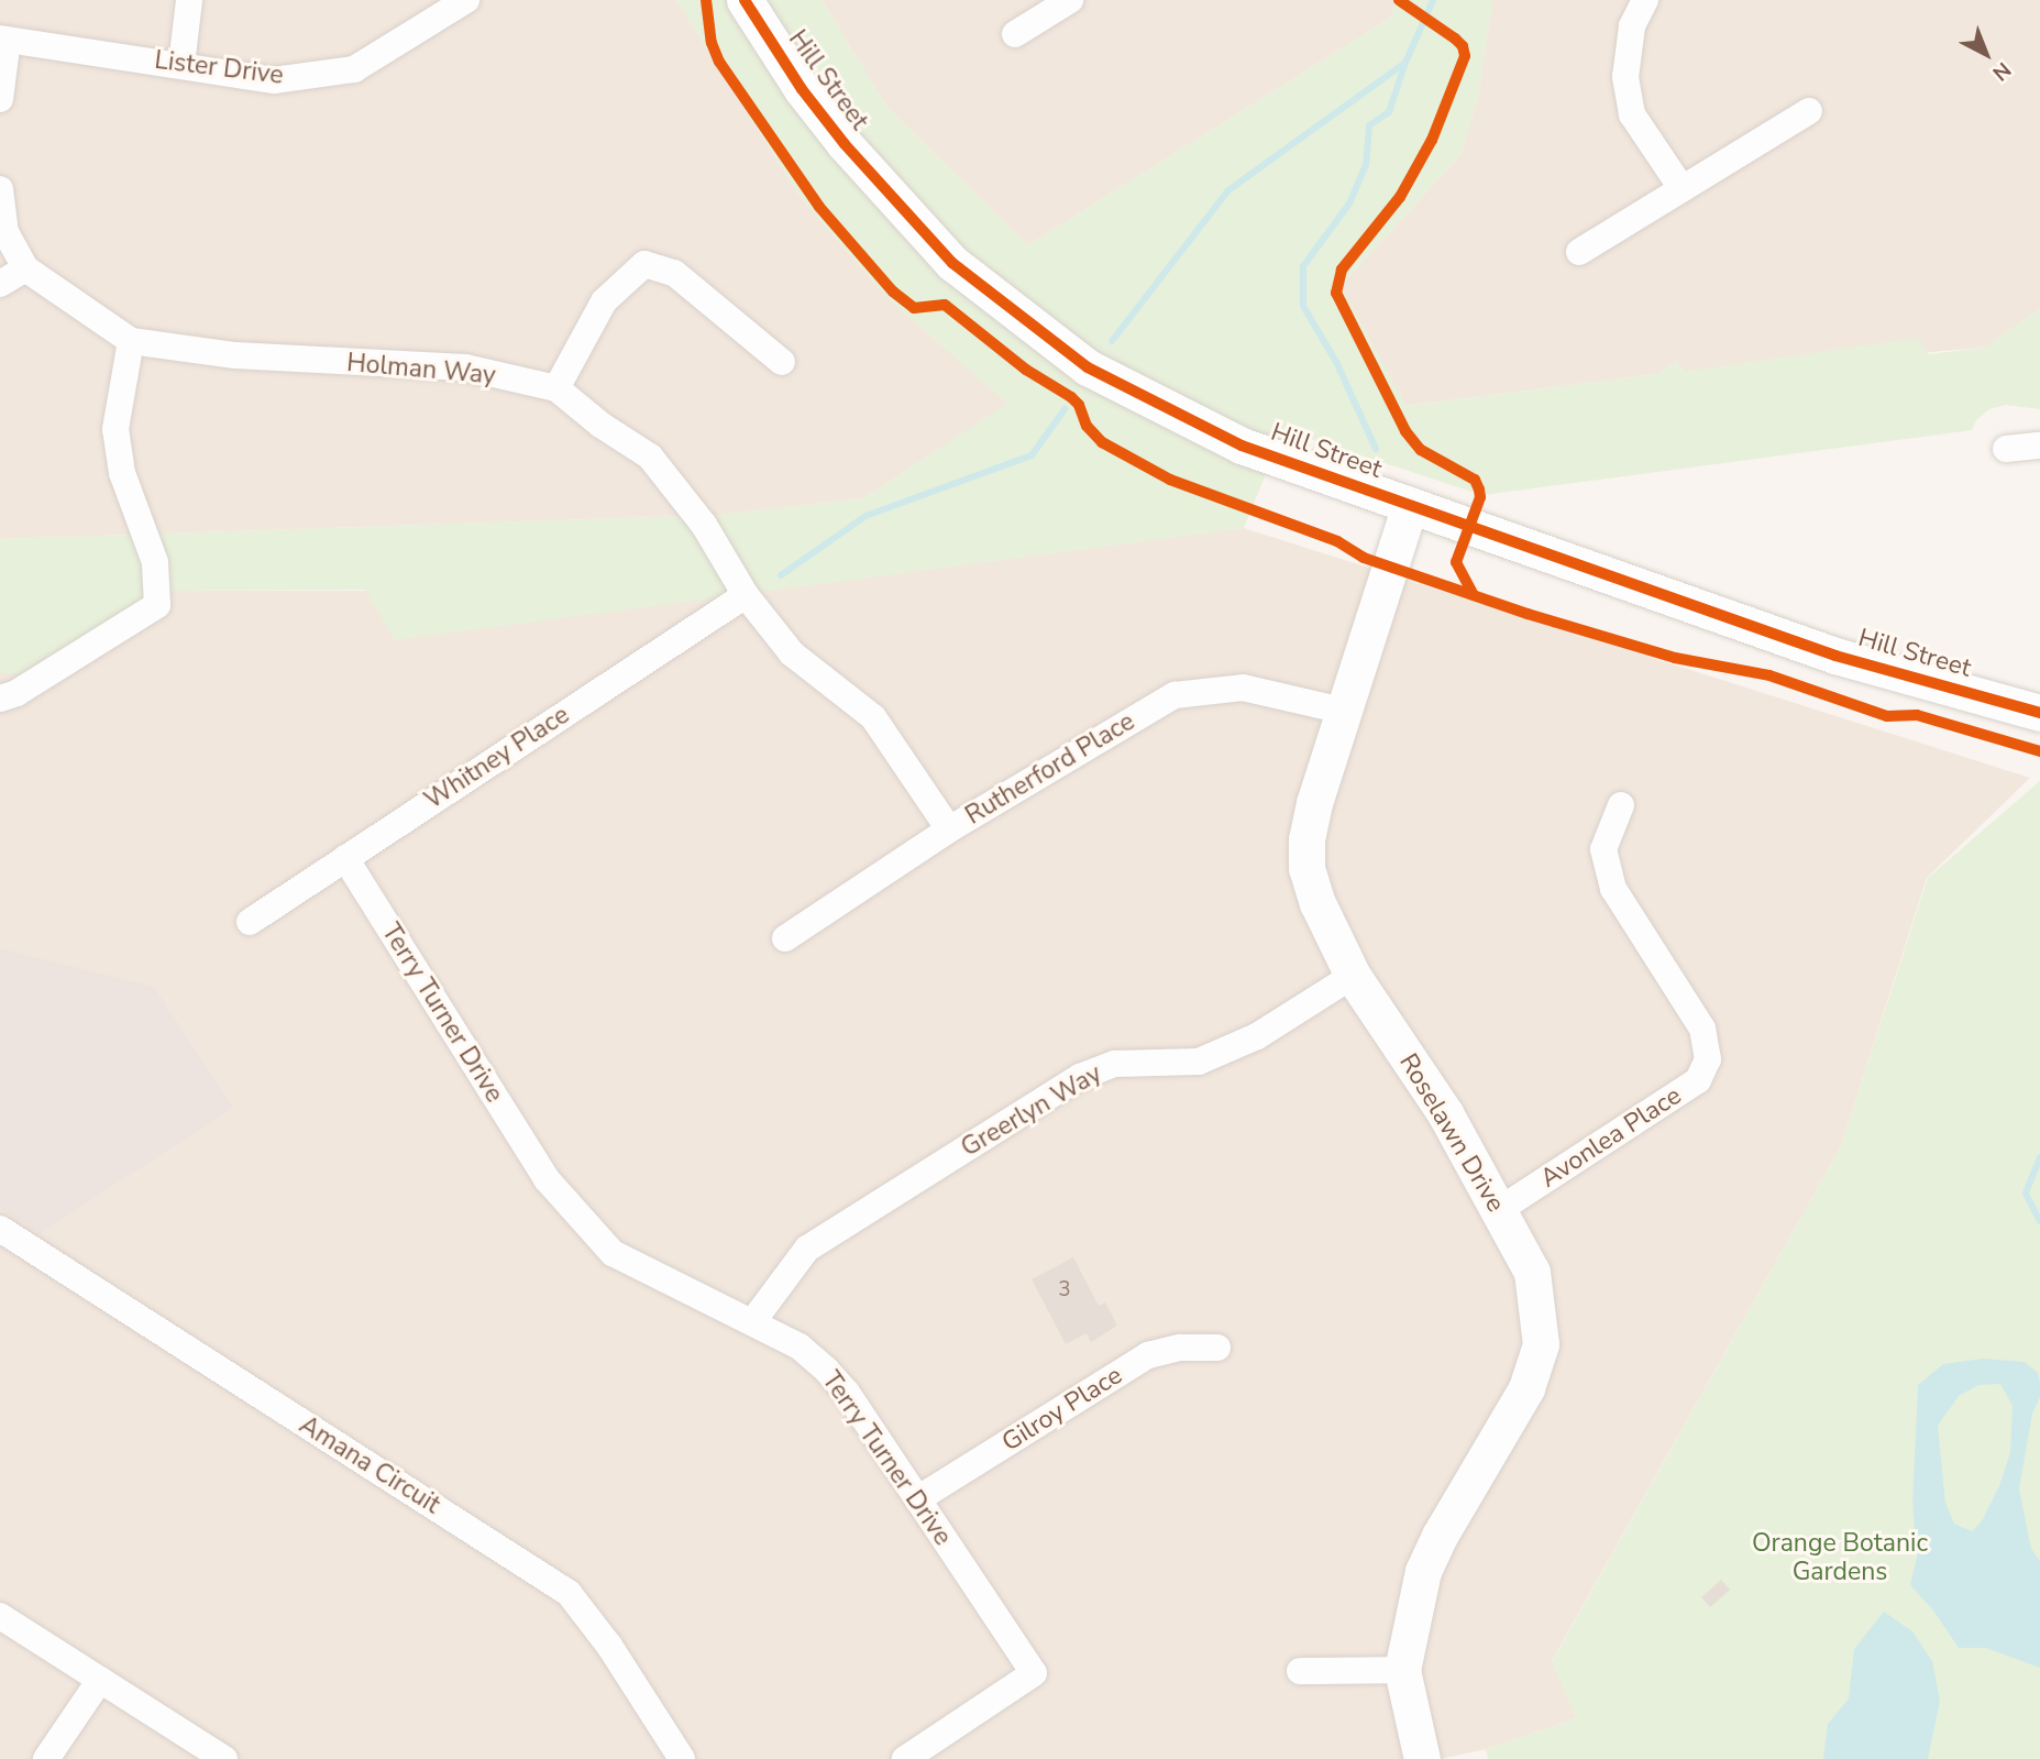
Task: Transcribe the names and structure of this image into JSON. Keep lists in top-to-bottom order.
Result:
{
  "streets": {
    "main road": ["Hill Street", "Roselawn Drive"],
    "street": [
      "Lister Drive",
      "Holman Way",
      "Whitney Place",
      "Rutherford Place",
      "Terry Turner Drive",
      "Greerlyn Way",
      "Avonlea Place",
      "Gilroy Place",
      "Amana Circuit"
    ]
  },
  "crossings": [
    ["Hill Street", "Roselawn Drive"],
    ["Holman Way", "Whitney Place"],
    ["Holman Way", "Rutherford Place"],
    ["Whitney Place", "Terry Turner Drive"],
    ["Rutherford Place", "Roselawn Drive"],
    ["Terry Turner Drive", "Greerlyn Way"],
    ["Terry Turner Drive", "Gilroy Place"],
    ["Greerlyn Way", "Roselawn Drive"],
    ["Roselawn Drive", "Avonlea Place"]
  ],
  "parks": ["Orange Botanic Gardens"],
  "house_numbers": ["3"],
  "north": "bottom right"
}
